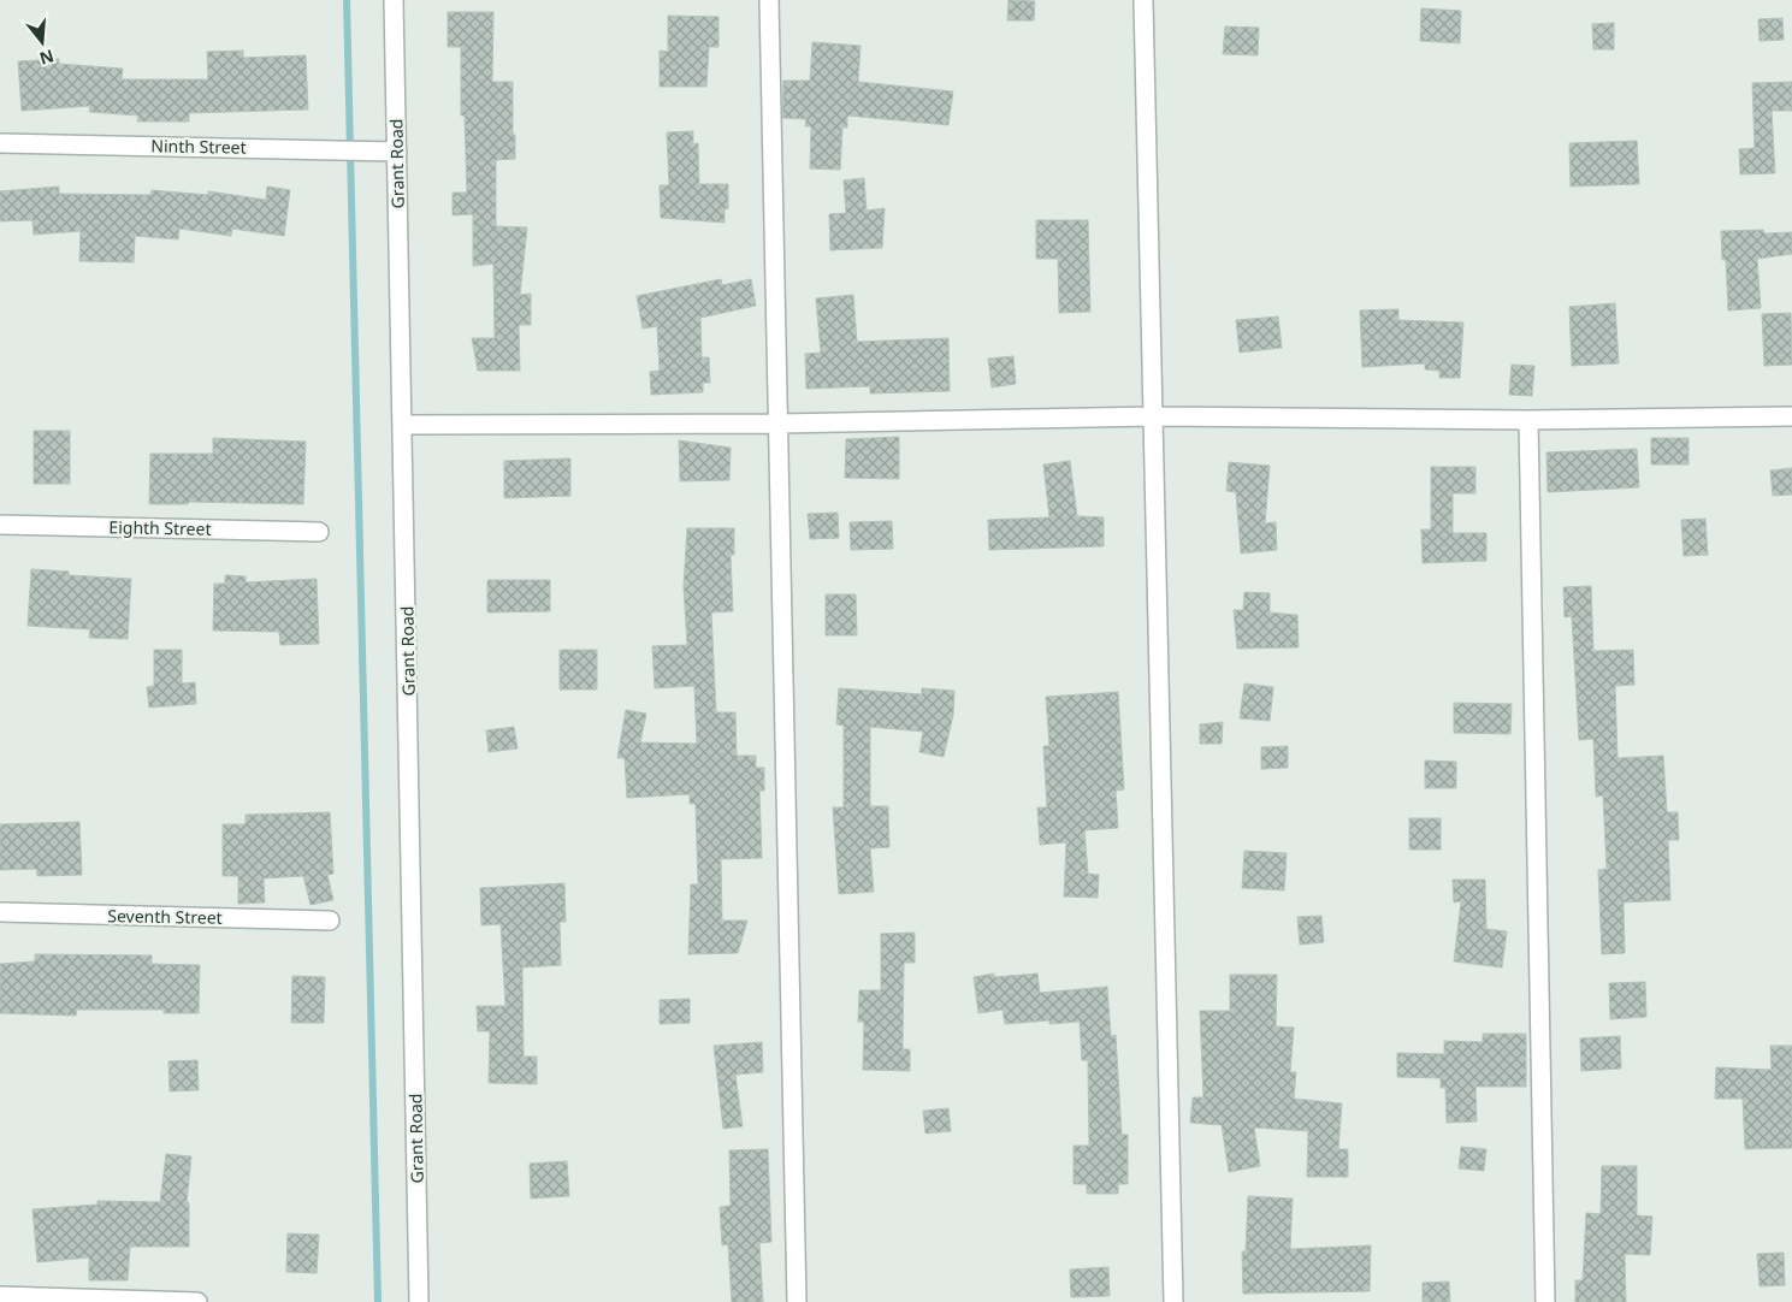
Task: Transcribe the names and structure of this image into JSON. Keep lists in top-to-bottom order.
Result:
{
  "streets": {
    "street": [
      "Ninth Street",
      "Grant Road",
      "Eighth Street",
      "Seventh Street"
    ]
  },
  "crossings": [
    ["Ninth Street", "Grant Road"]
  ],
  "north": "bottom"
}
